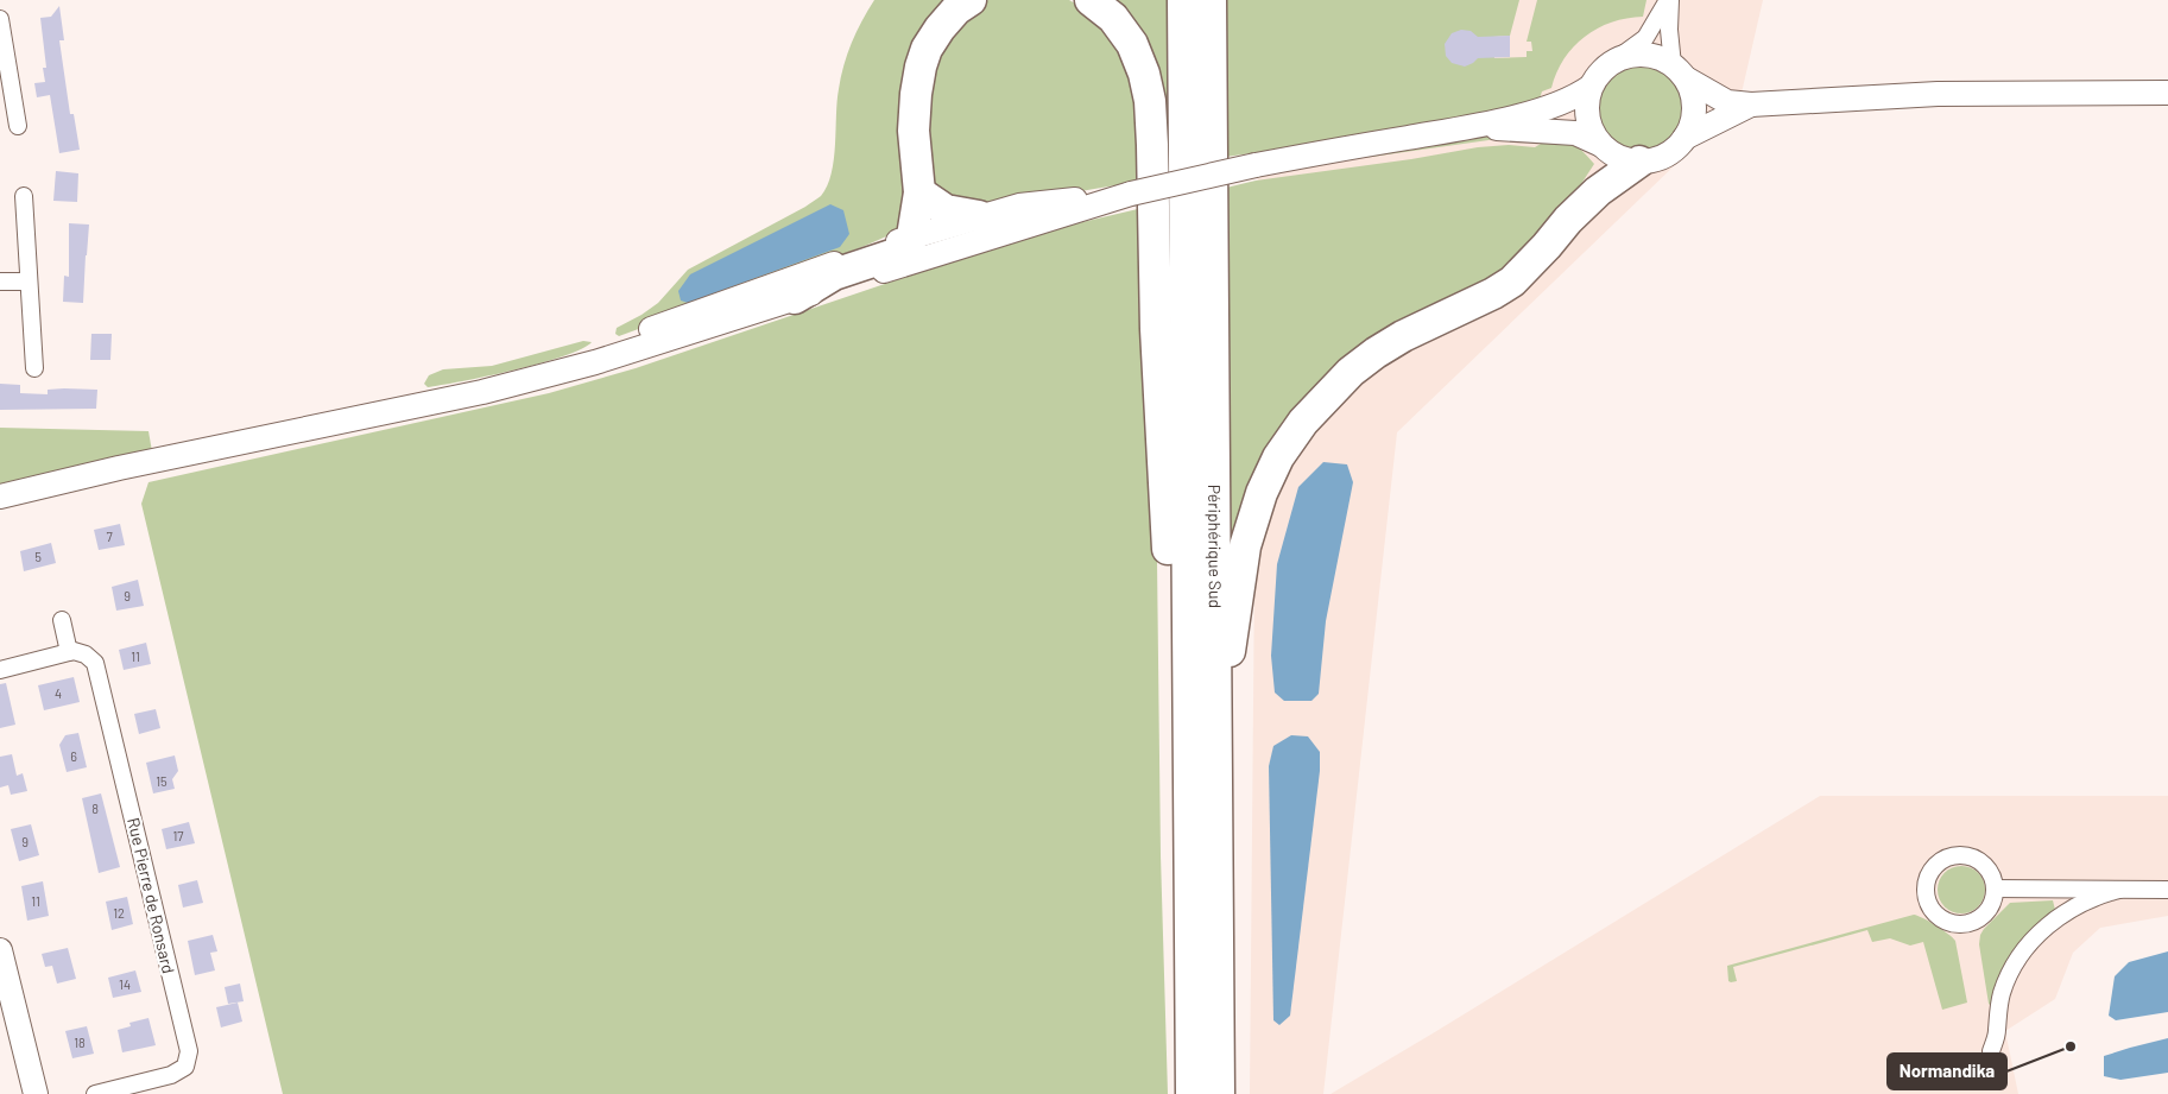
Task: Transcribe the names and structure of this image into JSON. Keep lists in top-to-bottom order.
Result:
{
  "streets": {
    "highway": ["Périphérique Sud"],
    "street": ["Rue Pierre de Ronsard"]
  },
  "places": ["Normandika"],
  "house_numbers": [
    "7",
    "5",
    "9",
    "11",
    "4",
    "6",
    "15",
    "8",
    "17",
    "9",
    "11",
    "12",
    "14",
    "18"
  ]
}
